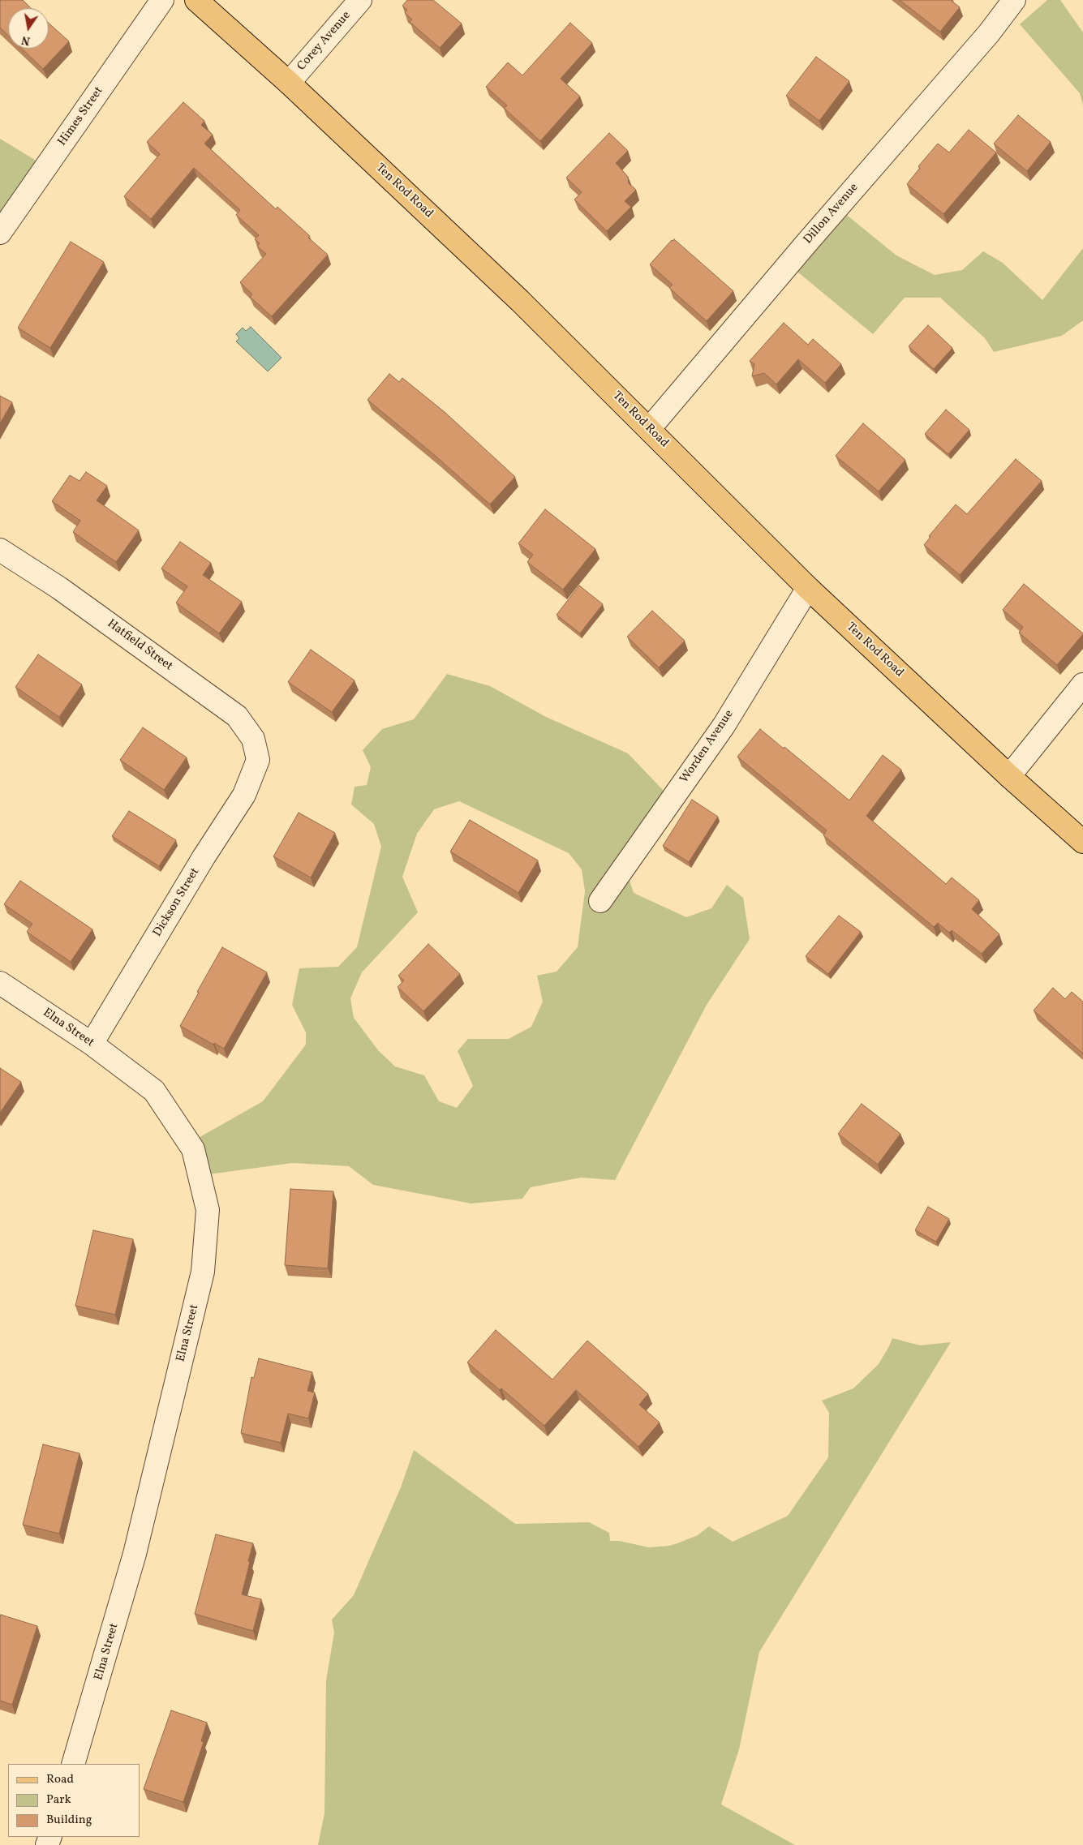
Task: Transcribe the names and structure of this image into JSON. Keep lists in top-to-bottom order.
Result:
{
  "streets": {
    "main road": ["Ten Rod Road"],
    "street": [
      "Corey Avenue",
      "Himes Street",
      "Dillon Avenue",
      "Hatfield Street",
      "Worden Avenue",
      "Dickson Street",
      "Elna Street"
    ]
  },
  "crossings": [
    ["Corey Avenue", "Ten Rod Road"],
    ["Ten Rod Road", "Dillon Avenue"],
    ["Ten Rod Road", "Worden Avenue"],
    ["Hatfield Street", "Dickson Street"],
    ["Dickson Street", "Elna Street"]
  ],
  "legend": ["Road", "Park", "Building"],
  "north": "bottom"
}
